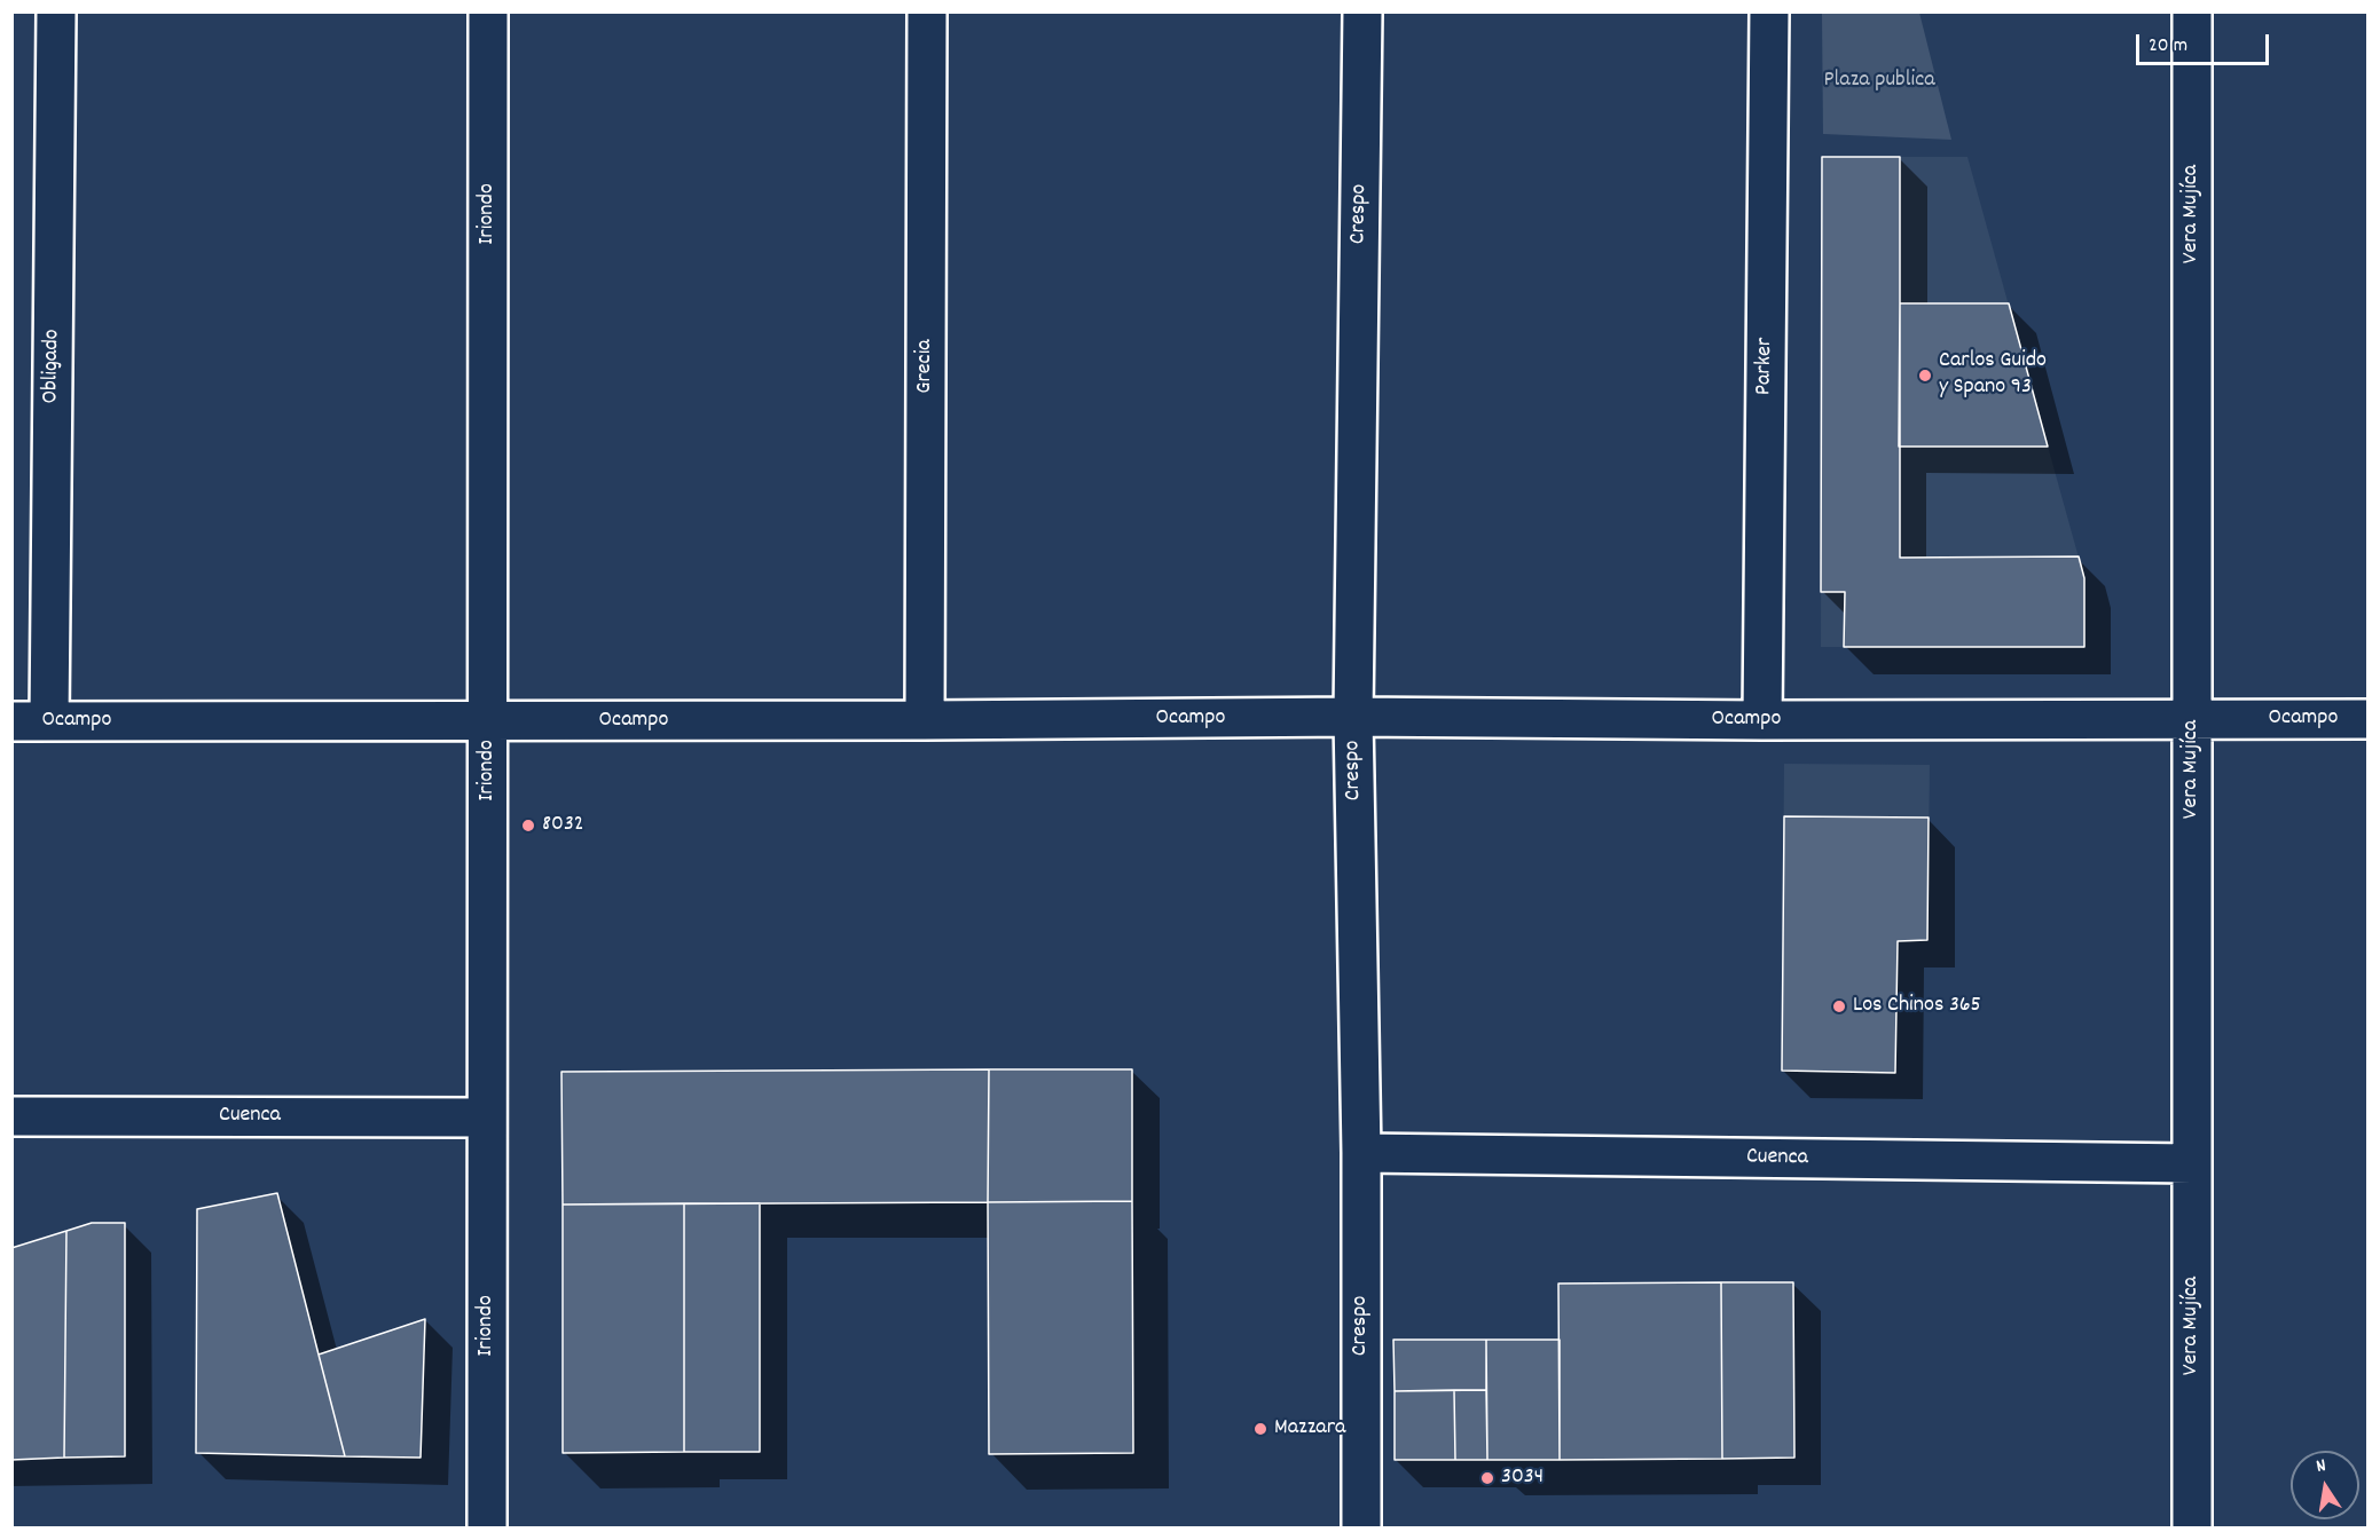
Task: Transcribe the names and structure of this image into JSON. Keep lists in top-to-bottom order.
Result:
{
  "streets": {
    "street": [
      "Iriondo",
      "Crespo",
      "Vera Mujíca",
      "Obligado",
      "Grecia",
      "Parker",
      "Ocampo",
      "Cuenca"
    ]
  },
  "crossings": [
    ["Iriondo", "Ocampo"],
    ["Iriondo", "Cuenca"],
    ["Crespo", "Ocampo"],
    ["Crespo", "Cuenca"],
    ["Vera Mujíca", "Ocampo"],
    ["Vera Mujíca", "Cuenca"],
    ["Obligado", "Ocampo"],
    ["Grecia", "Ocampo"],
    ["Parker", "Ocampo"]
  ],
  "parks": ["Plaza publica"],
  "places": [
    "Carlos Guido y Spano 93",
    "8032",
    "Los Chinos 365",
    "Mazzara",
    "3034"
  ],
  "scale_bar": "20 m",
  "north": "top"
}
